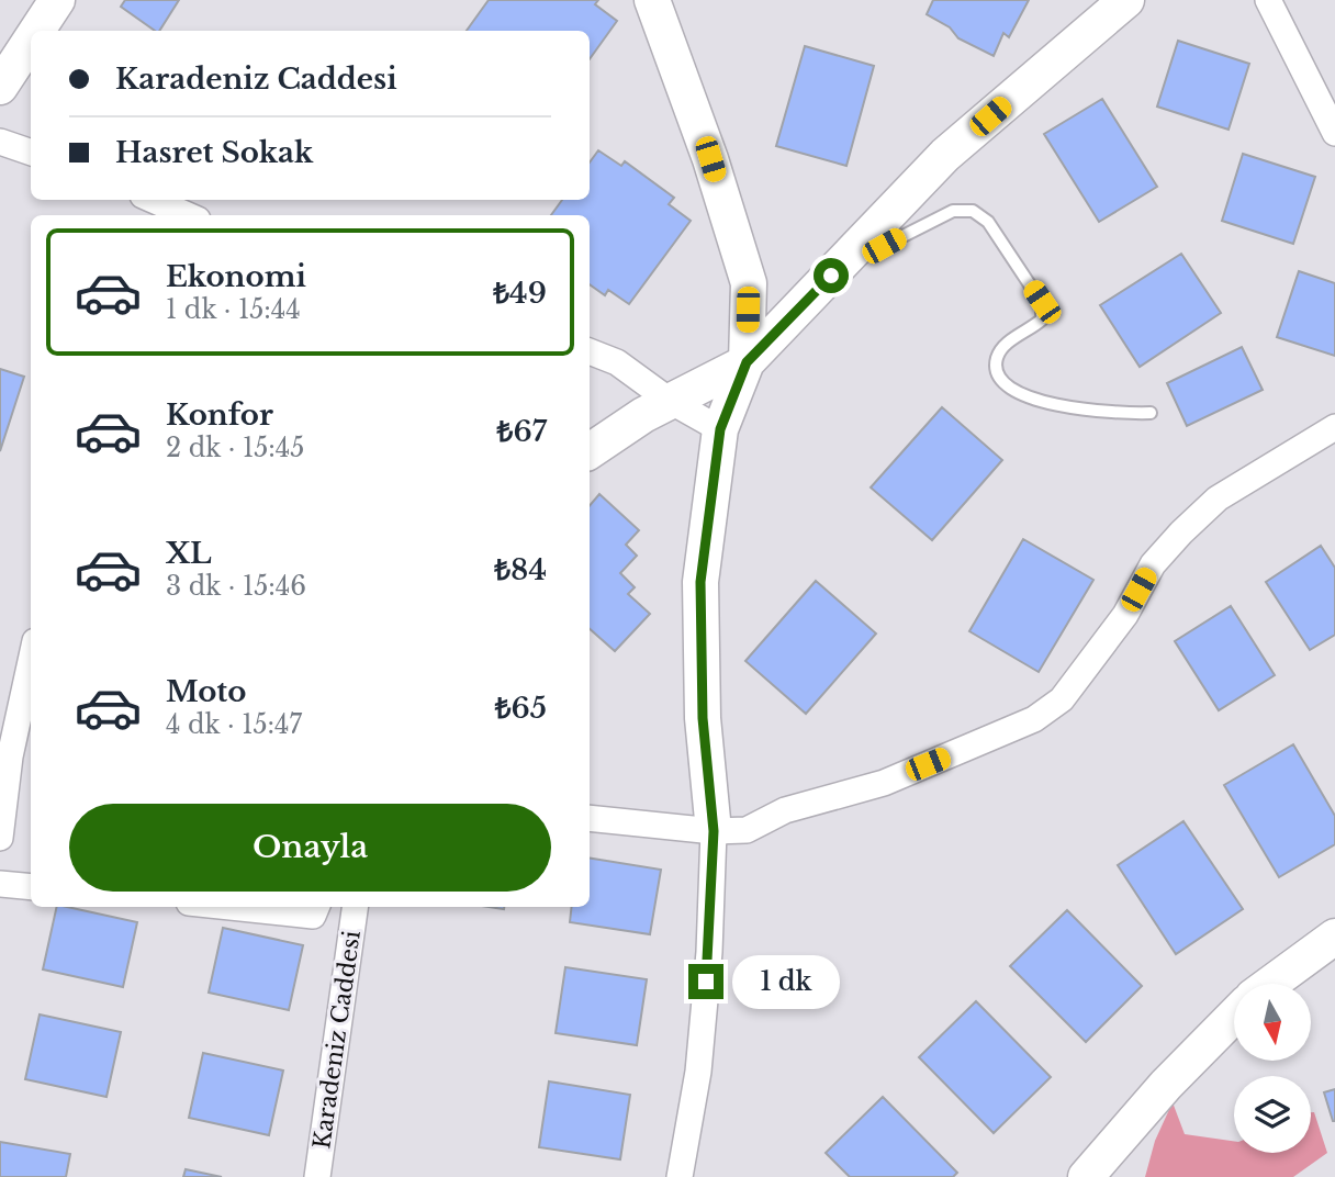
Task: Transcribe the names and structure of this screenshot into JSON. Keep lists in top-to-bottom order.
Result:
{
  "streets": {
    "street": ["Karadeniz Caddesi"]
  },
  "north": "bottom",
  "page": {
    "banner": ["Karadeniz Caddesi", "Hasret Sokak"],
    "list": [
      {
        "name": "Ekonomi",
        "note": "1 dk · 15:44",
        "value": "₺49"
      },
      {
        "name": "Konfor",
        "note": "2 dk · 15:45",
        "value": "₺67"
      },
      {
        "name": "XL",
        "note": "3 dk · 15:46",
        "value": "₺84"
      },
      {
        "name": "Moto",
        "note": "4 dk · 15:47",
        "value": "₺65"
      }
    ],
    "buttons": "Onayla",
    "bubble": "1 dk"
  }
}
